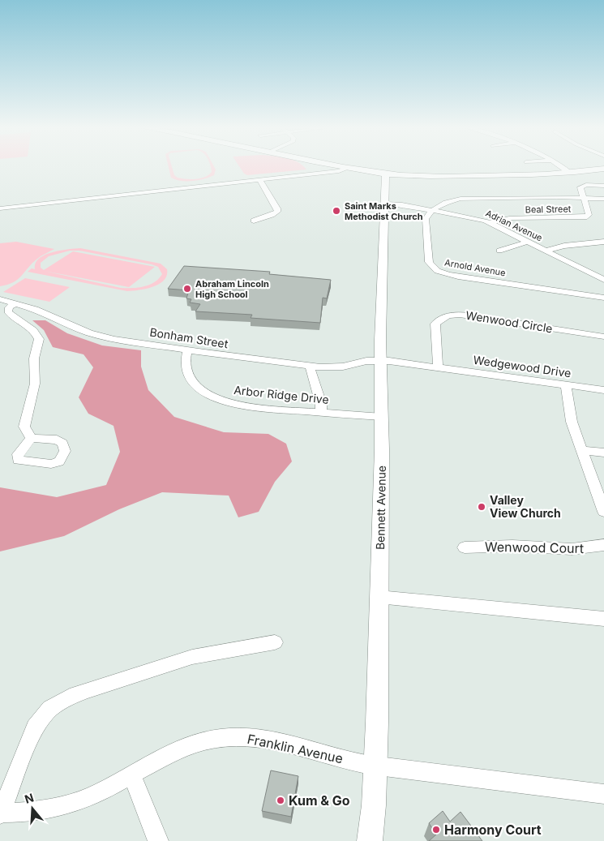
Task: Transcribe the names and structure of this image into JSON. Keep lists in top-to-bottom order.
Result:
{
  "streets": {
    "main road": ["Bennett Avenue"],
    "street": [
      "Beal Street",
      "Adrian Avenue",
      "Arnold Avenue",
      "Wenwood Circle",
      "Bonham Street",
      "Wedgewood Drive",
      "Arbor Ridge Drive",
      "Wenwood Court",
      "Franklin Avenue"
    ]
  },
  "crossings": [
    ["Beal Street", "Adrian Avenue"],
    ["Adrian Avenue", "Arnold Avenue"],
    ["Adrian Avenue", "Bennett Avenue"],
    ["Wenwood Circle", "Wedgewood Drive"],
    ["Bonham Street", "Wedgewood Drive"],
    ["Bonham Street", "Arbor Ridge Drive"],
    ["Bonham Street", "Bennett Avenue"],
    ["Wedgewood Drive", "Bennett Avenue"],
    ["Arbor Ridge Drive", "Bennett Avenue"],
    ["Bennett Avenue", "Franklin Avenue"]
  ],
  "places": [
    "Saint Marks Methodist Church",
    "Abraham Lincoln High School",
    "Valley View Church",
    "Kum & Go",
    "Harmony Court"
  ],
  "north": "top"
}
